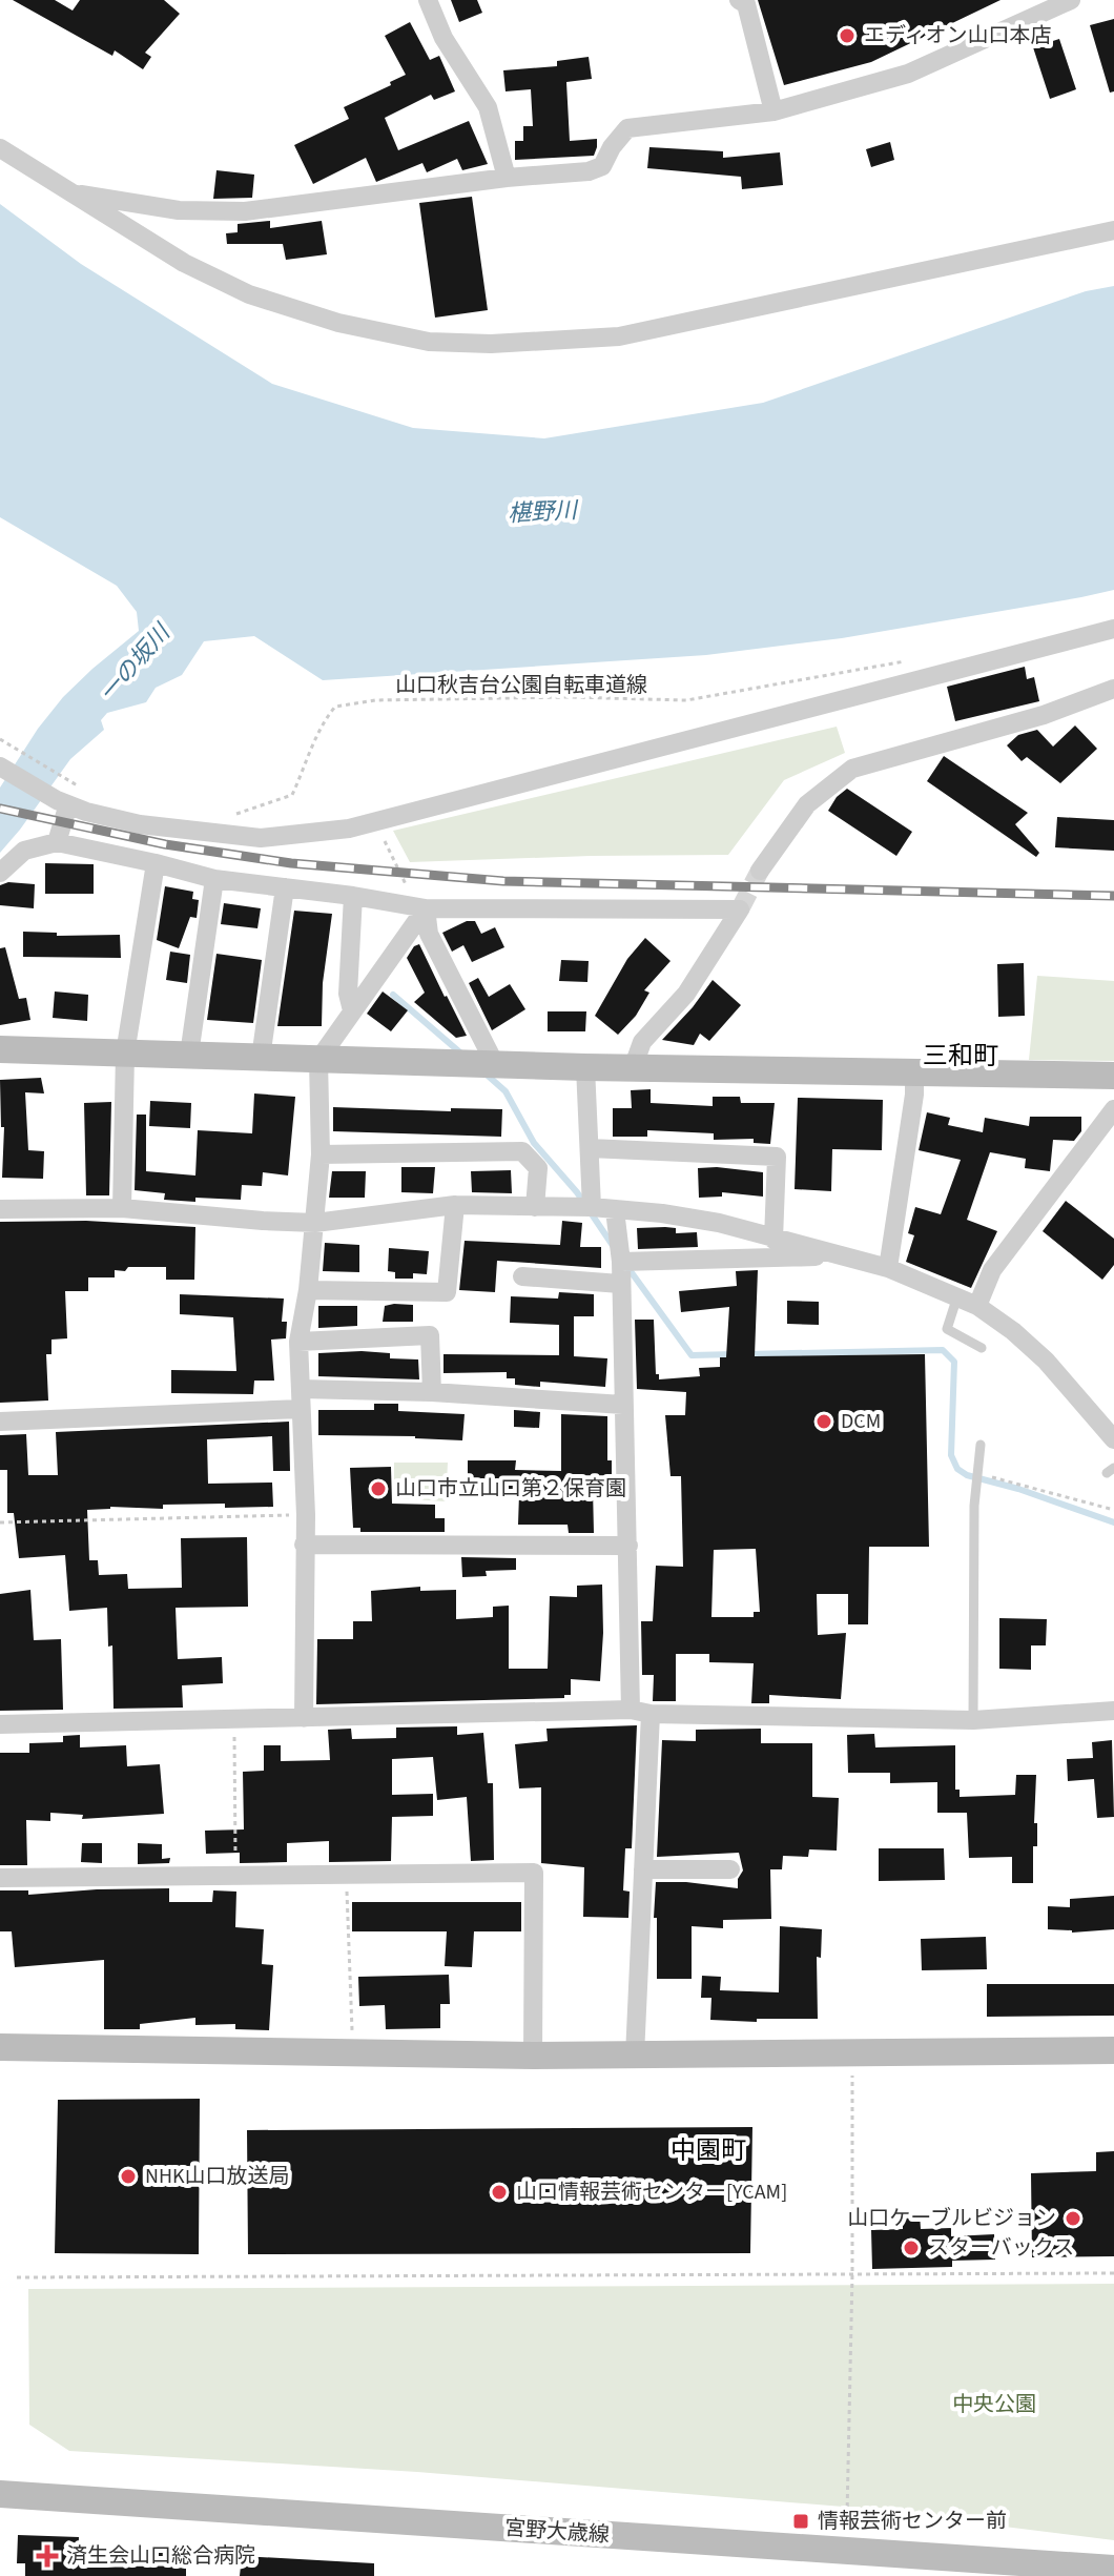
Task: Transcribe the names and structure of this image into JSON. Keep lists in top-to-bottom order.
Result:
{
  "streets": {
    "street": ["宮野大歳線"],
    "path": ["山口秋吉台公園自転車道線"]
  },
  "districts": ["三和町", "中園町"],
  "water": ["椹野川", "一の坂川"],
  "parks": ["中央公園"],
  "places": {
    "other": [
      "エディオン山口本店",
      "DCM",
      "山口市立山口第２保育園",
      "NHK山口放送局",
      "山口情報芸術センター[YCAM]",
      "山口ケーブルビジョン",
      "スターバックス"
    ],
    "transit": ["情報芸術センター前"],
    "health": ["済生会山口総合病院"]
  }
}
